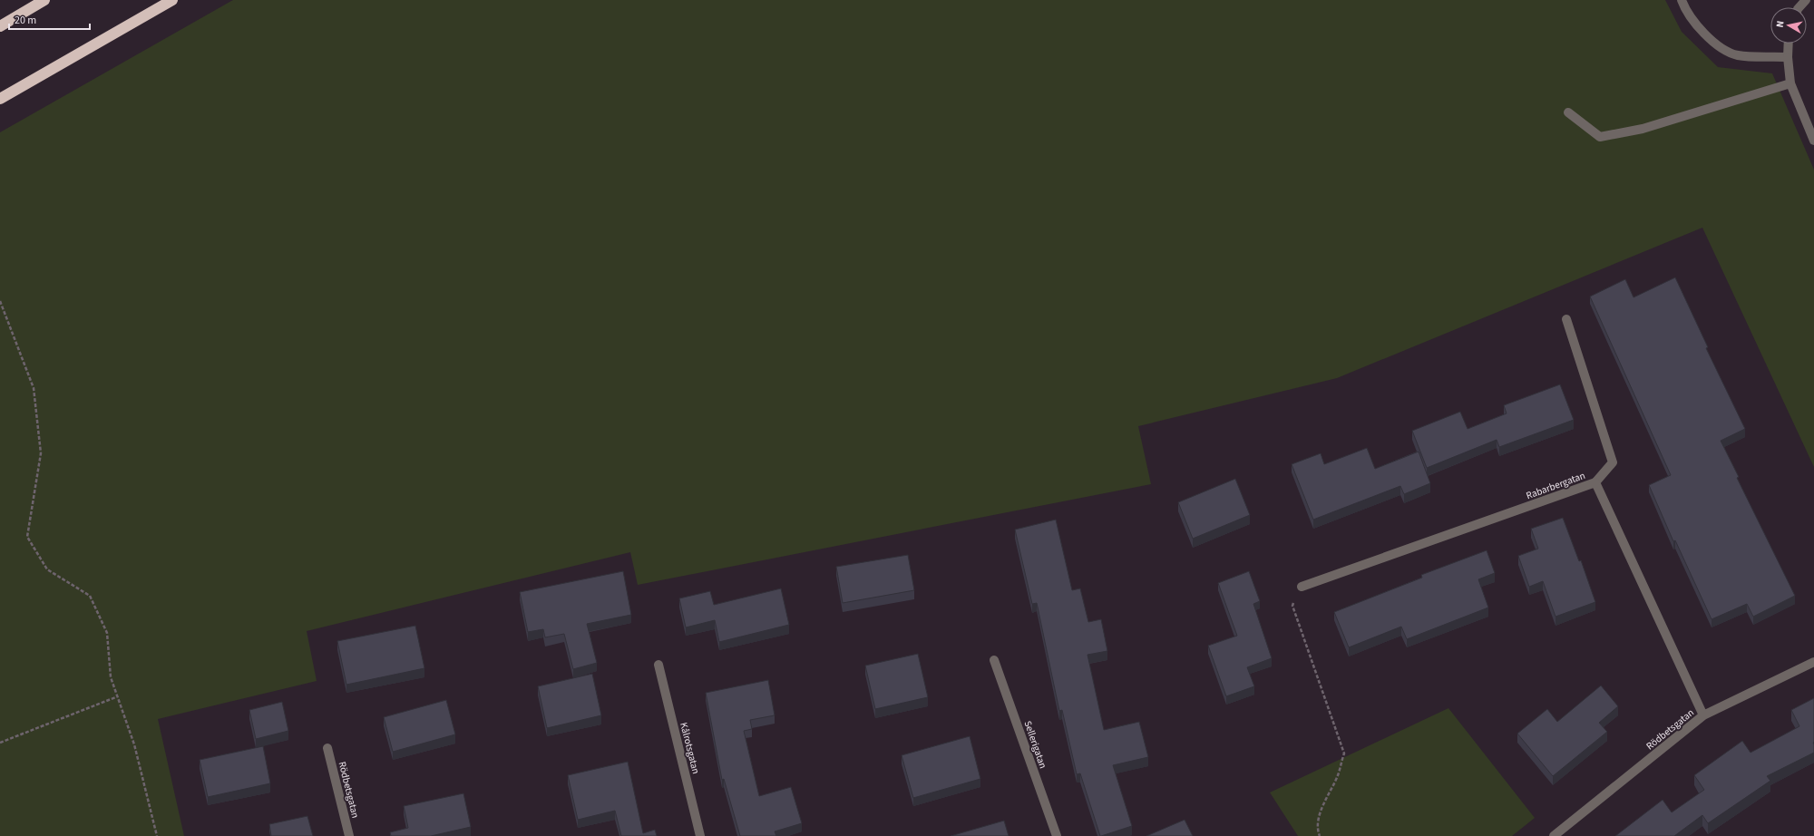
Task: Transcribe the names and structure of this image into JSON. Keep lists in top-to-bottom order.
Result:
{
  "streets": {
    "street": [
      "Rabarbergatan",
      "Rödbetsgatan",
      "Sellerigatan",
      "Kålrotsgatan"
    ]
  },
  "crossings": [
    ["Rabarbergatan", "Rödbetsgatan"]
  ],
  "scale_bar": "20 m",
  "north": "left"
}
